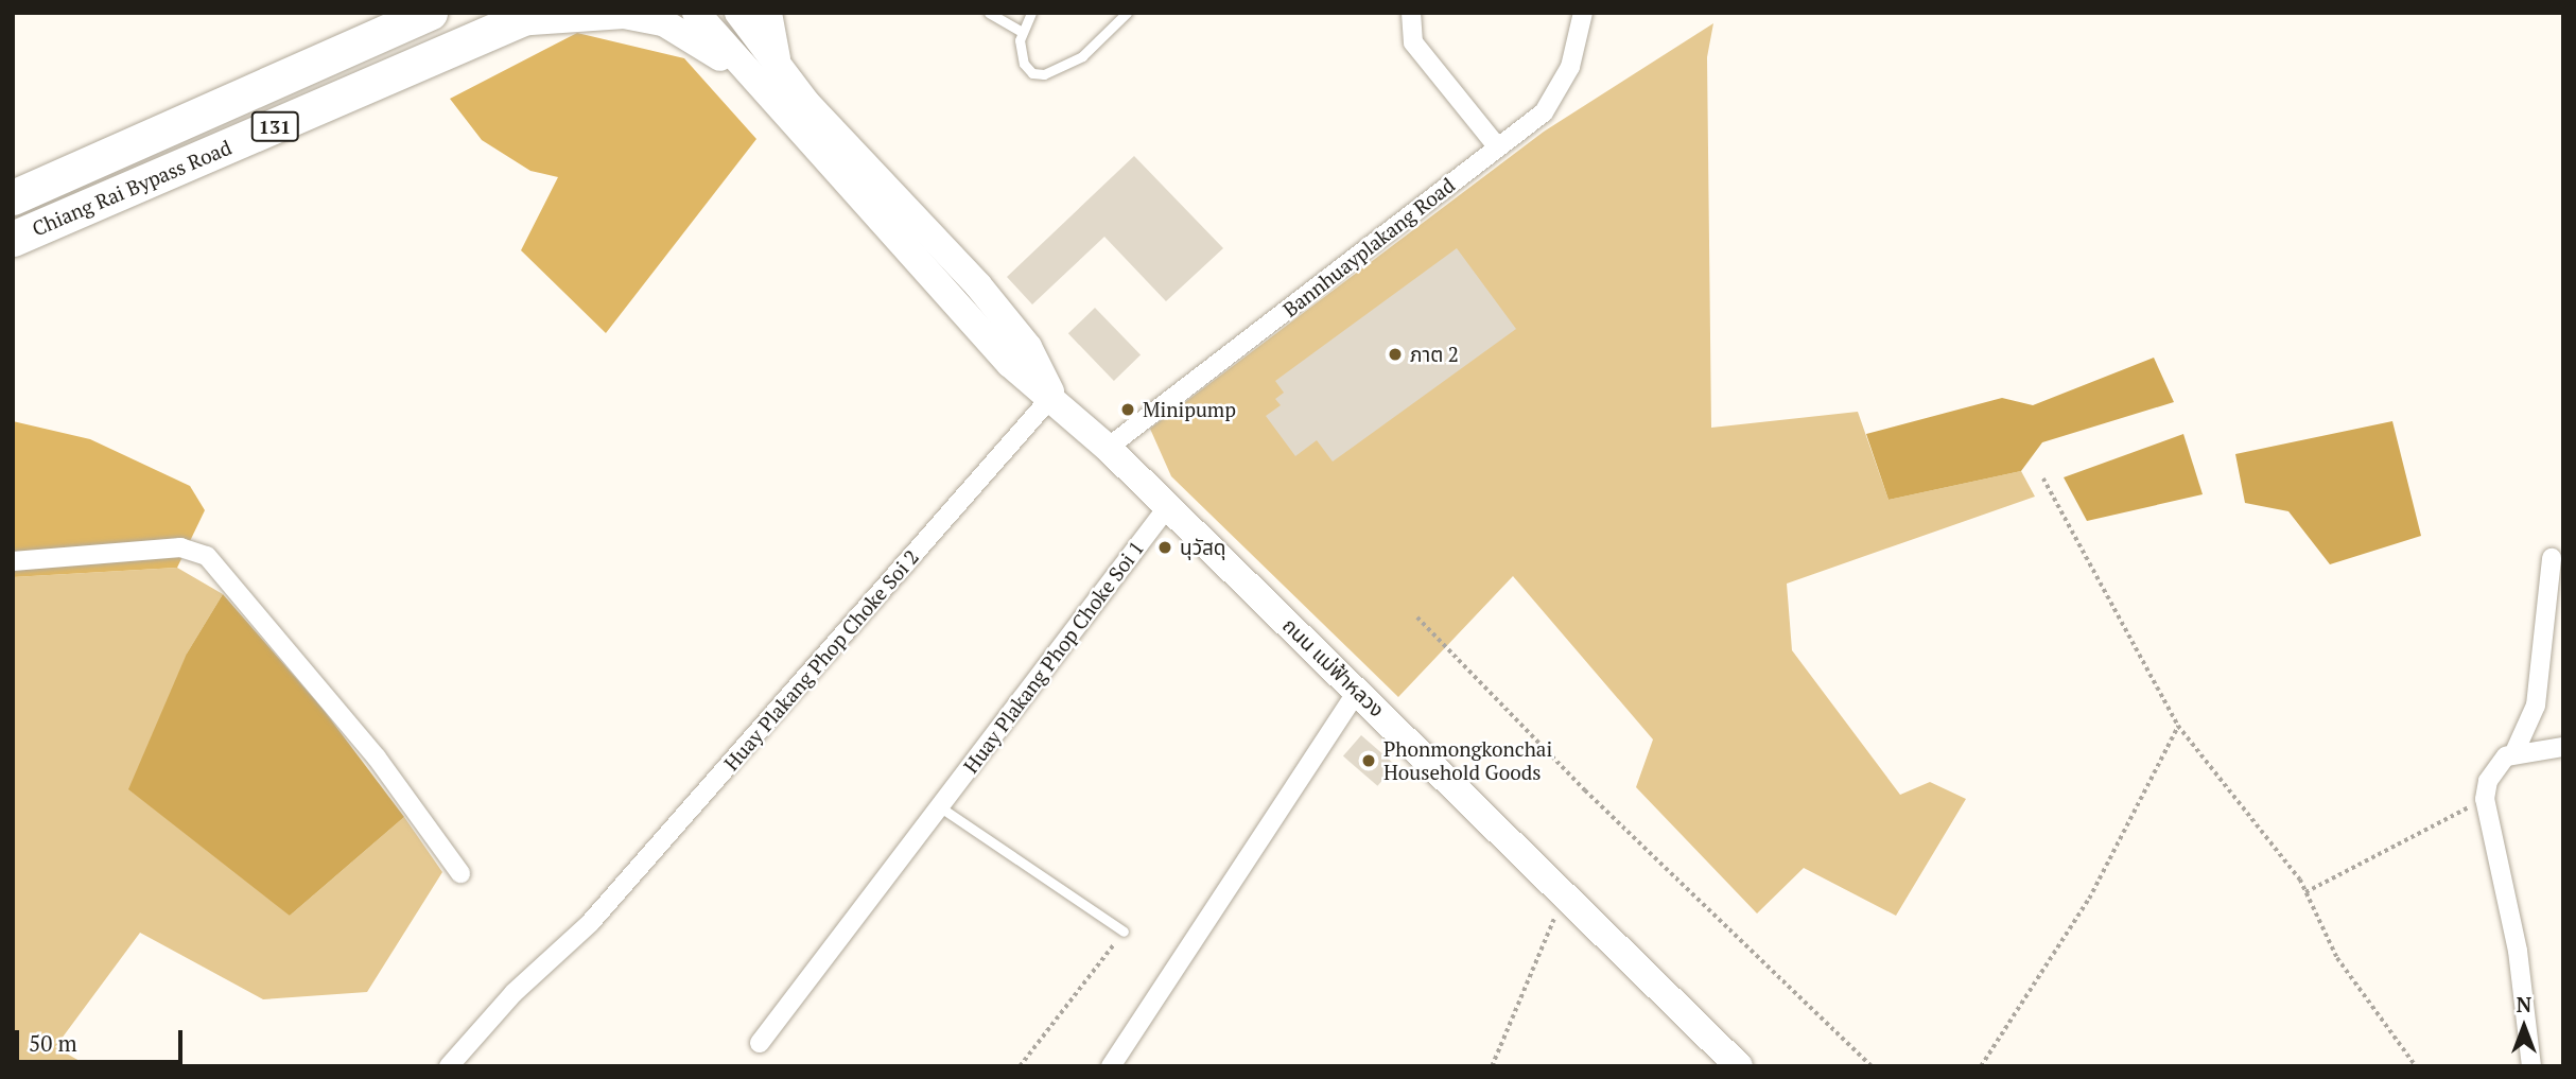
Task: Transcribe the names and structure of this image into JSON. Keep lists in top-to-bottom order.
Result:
{
  "streets": {
    "highway": ["131", "Chiang Rai Bypass Road"],
    "street": [
      "Bannhuayplakang Road",
      "Huay Plakang Phop Choke Soi 1",
      "Huay Plakang Phop Choke Soi 2",
      "ถนน แม่ฟ้าหลวง"
    ]
  },
  "crossings": [
    ["Bannhuayplakang Road", "ถนน แม่ฟ้าหลวง"],
    ["Huay Plakang Phop Choke Soi 1", "ถนน แม่ฟ้าหลวง"],
    ["Huay Plakang Phop Choke Soi 2", "ถนน แม่ฟ้าหลวง"]
  ],
  "places": [
    "ภาต 2",
    "Minipump",
    "นุวัสดุ",
    "Phonmongkonchai Household Goods"
  ],
  "scale_bar": "50 m",
  "north": "top"
}
